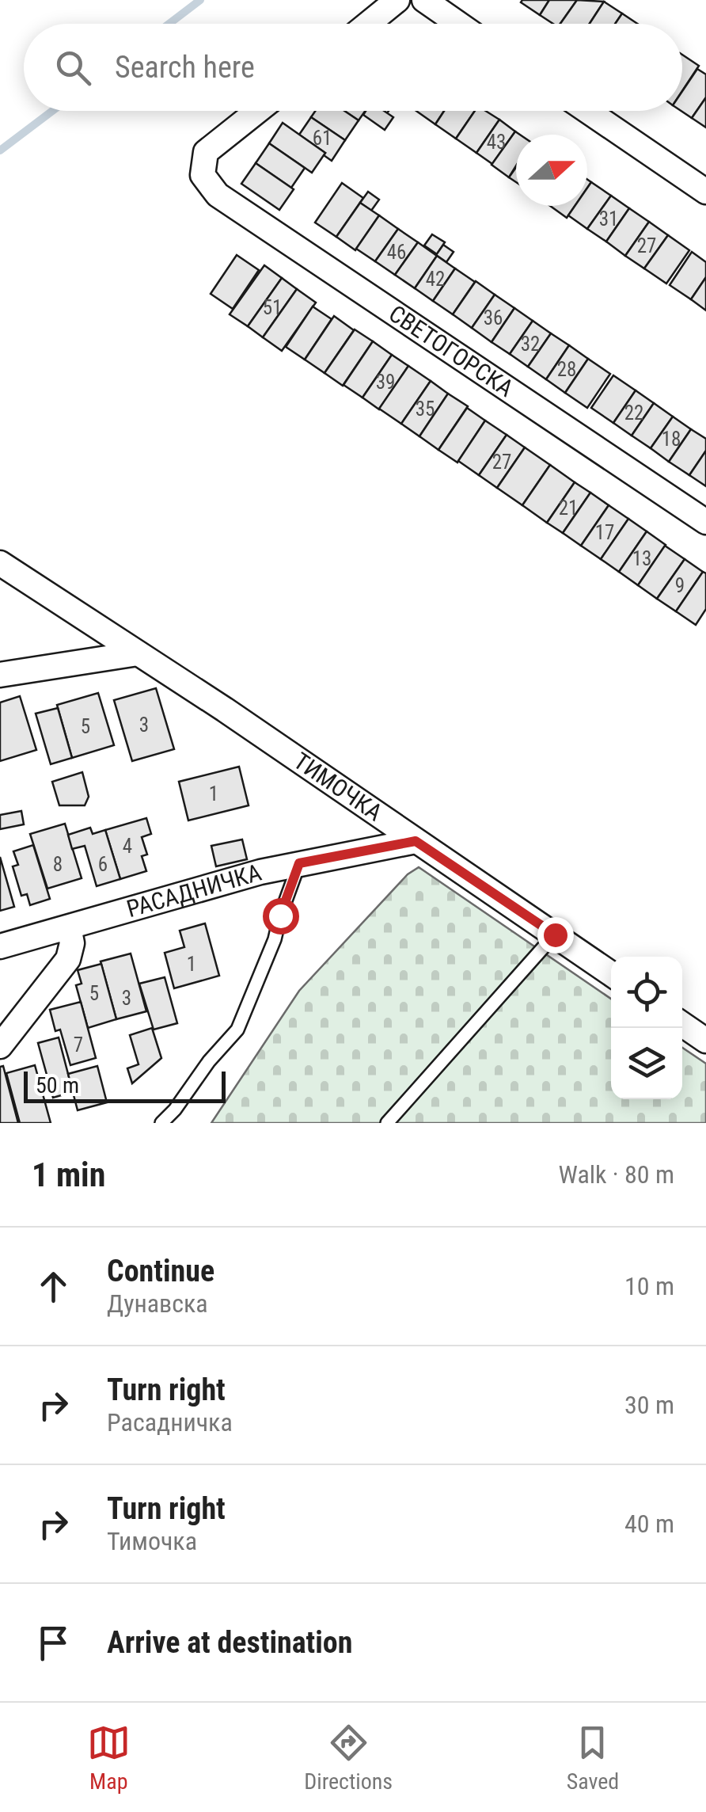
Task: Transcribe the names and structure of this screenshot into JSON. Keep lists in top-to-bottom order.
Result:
{
  "streets": {
    "street": ["СВЕТОГОРСКА", "ТИМОЧКА", "РАСАДНИЧКА"]
  },
  "crossings": [
    ["ТИМОЧКА", "РАСАДНИЧКА"]
  ],
  "house_numbers": [
    "61",
    "43",
    "31",
    "27",
    "46",
    "42",
    "51",
    "36",
    "32",
    "28",
    "39",
    "35",
    "22",
    "18",
    "27",
    "21",
    "17",
    "13",
    "9",
    "3",
    "5",
    "1",
    "4",
    "8",
    "6",
    "1",
    "5",
    "3",
    "7"
  ],
  "scale_bar": "50 m",
  "north": "right",
  "page": {
    "search": "Search here",
    "scale": "50 m",
    "heading": ["1 min", "Walk · 80 m"],
    "list": [
      ["Continue", "Дунавска", "10 m"],
      ["Turn right", "Расадничка", "30 m"],
      ["Turn right", "Тимочка", "40 m"],
      "Arrive at destination"
    ],
    "nav": ["Map", "Directions", "Saved"]
  }
}
